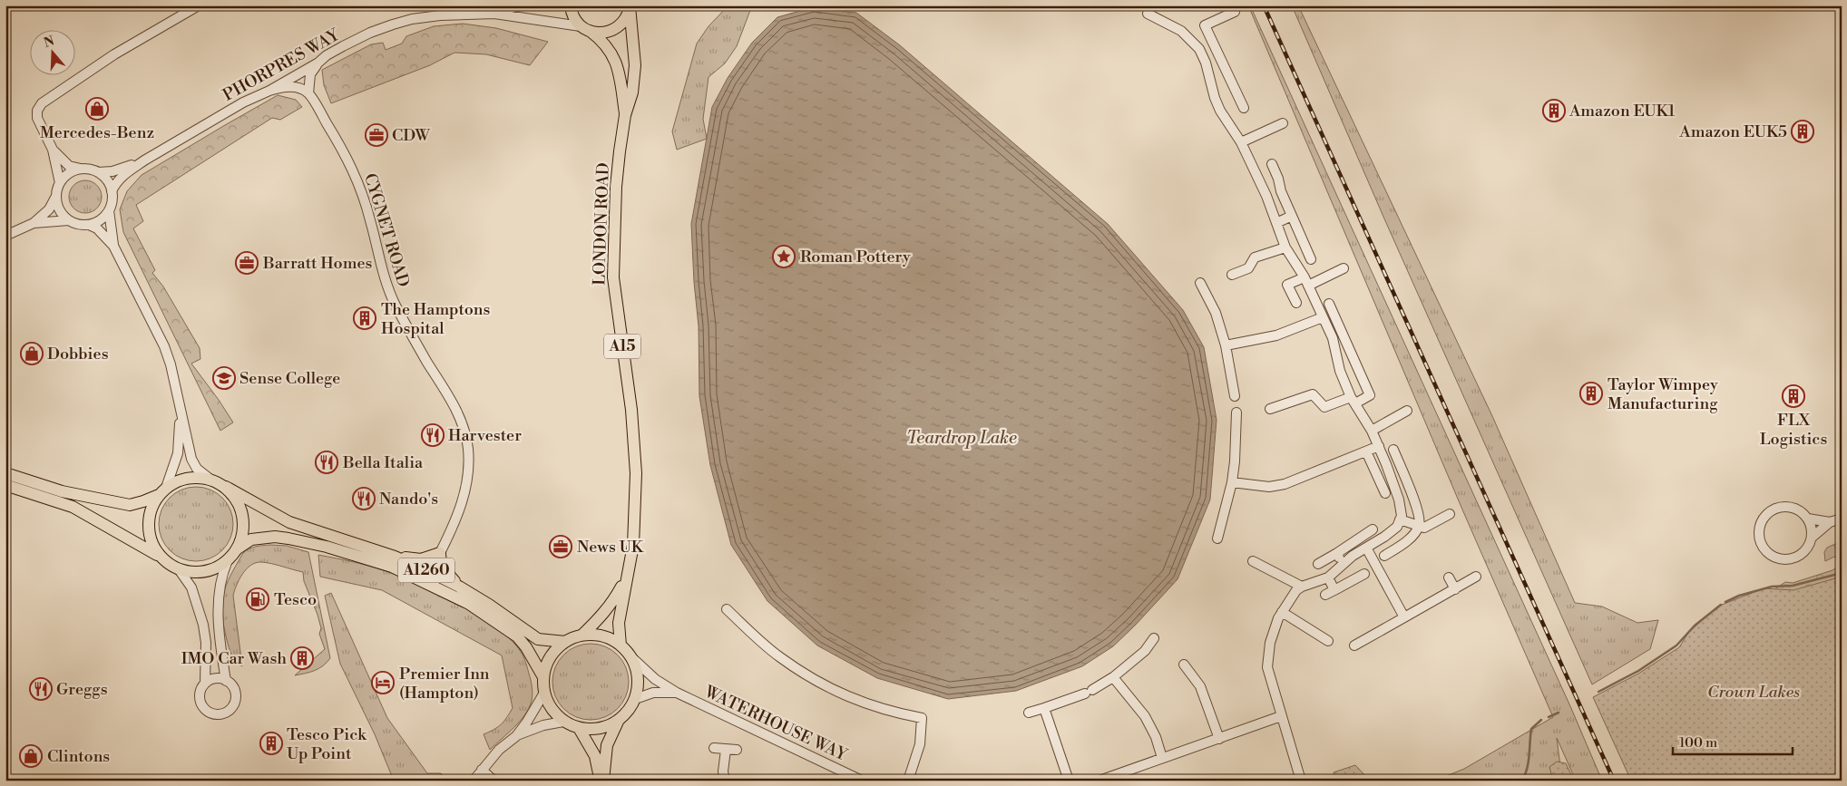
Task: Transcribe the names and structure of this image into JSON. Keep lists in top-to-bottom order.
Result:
{
  "streets": {
    "main road": ["LONDON ROAD", "A15", "A1260"],
    "street": ["PHORPRES WAY", "CYGNET ROAD", "WATERHOUSE WAY"]
  },
  "crossings": [
    ["PHORPRES WAY", "LONDON ROAD"],
    ["PHORPRES WAY", "A15"],
    ["LONDON ROAD", "A15"],
    ["LONDON ROAD", "A1260"],
    ["LONDON ROAD", "WATERHOUSE WAY"],
    ["A1260", "WATERHOUSE WAY"]
  ],
  "water": ["Teardrop Lake"],
  "parks": ["Crown Lakes"],
  "places": {
    "shop": ["Mercedes-Benz", "Dobbies", "Clintons"],
    "building": [
      "Amazon EUK1",
      "Amazon EUK5",
      "The Hamptons Hospital",
      "Taylor Wimpey Manufacturing",
      "FLX Logistics",
      "IMO Car Wash",
      "Tesco Pick Up Point"
    ],
    "office": ["CDW", "Barratt Homes", "News UK"],
    "place": ["Roman Pottery"],
    "school or university": ["Sense College"],
    "restaurant": [
      "Harvester",
      "Bella Italia",
      "Nando's",
      "Greggs"
    ],
    "fuel station": ["Tesco"],
    "hotel": ["Premier Inn (Hampton)"]
  },
  "scale_bar": "100 m",
  "north": "top"
}
